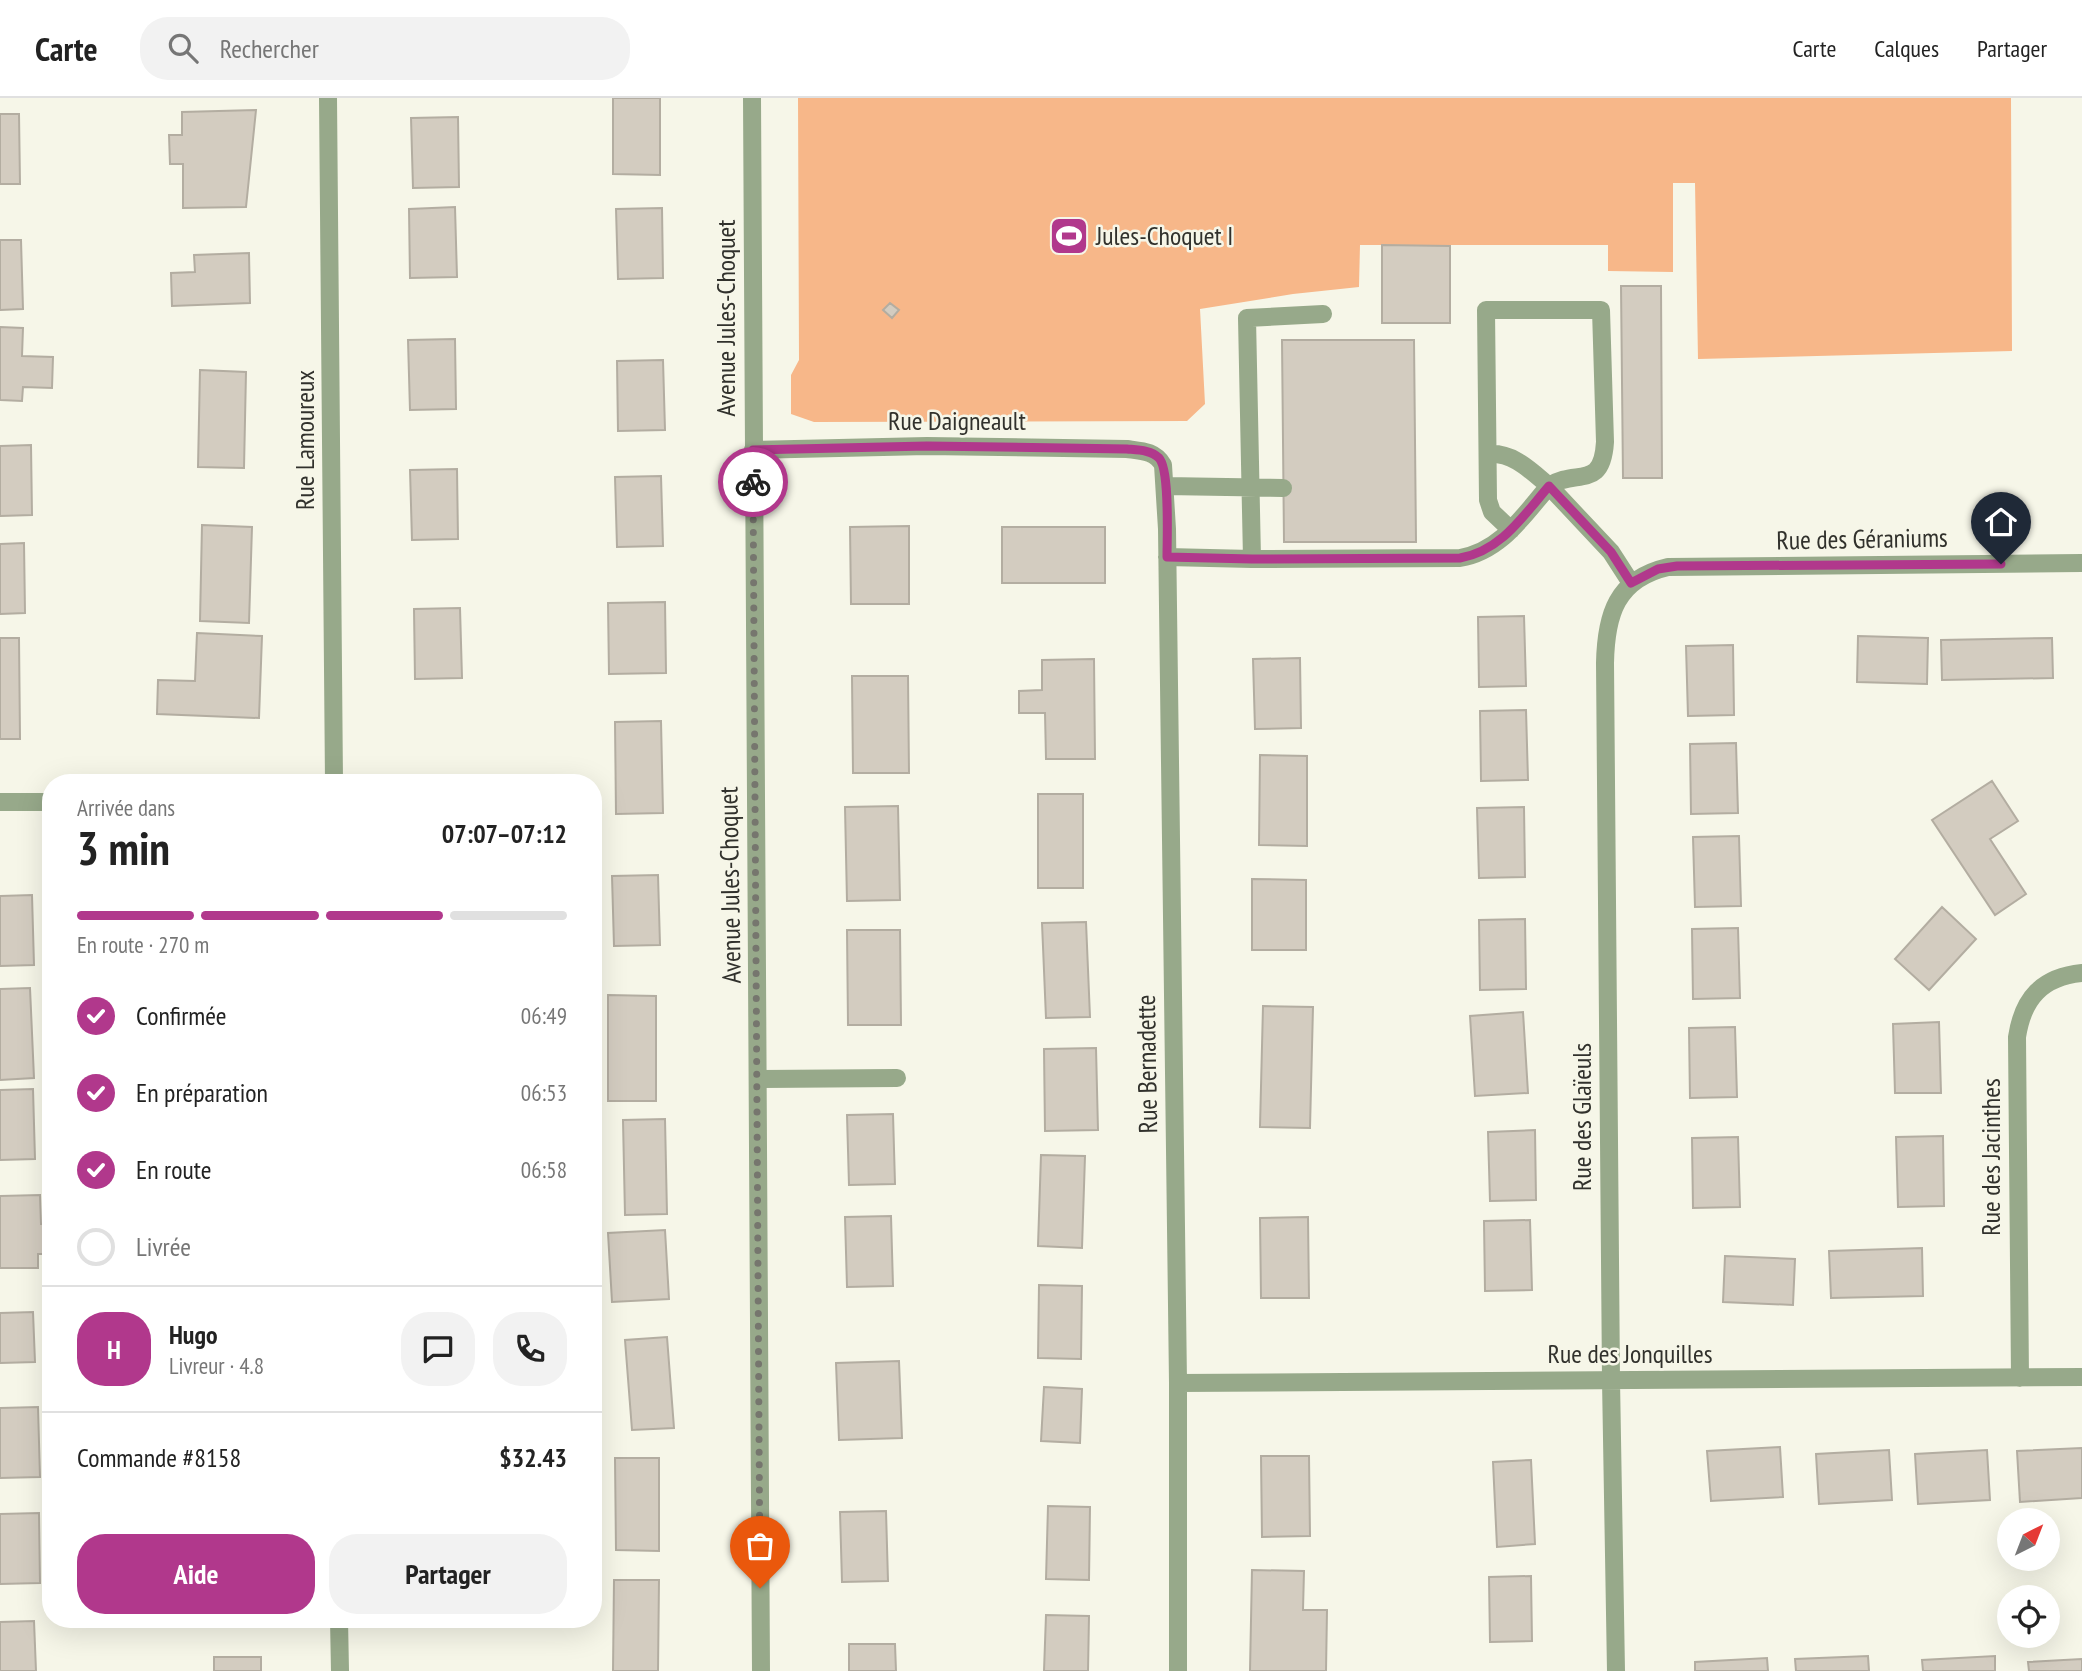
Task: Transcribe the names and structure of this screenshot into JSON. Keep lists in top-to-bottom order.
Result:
{
  "streets": {
    "street": [
      "Avenue Jules-Choquet",
      "Rue Daigneault",
      "Rue Lamoureux",
      "Rue des Géraniums",
      "Rue Bernadette",
      "Rue des Glaïeuls",
      "Rue des Jacinthes",
      "Rue des Jonquilles"
    ]
  },
  "crossings": [
    ["Avenue Jules-Choquet", "Rue Daigneault"],
    ["Rue Daigneault", "Rue Bernadette"],
    ["Rue des Géraniums", "Rue des Glaïeuls"],
    ["Rue Bernadette", "Rue des Jonquilles"],
    ["Rue des Glaïeuls", "Rue des Jonquilles"],
    ["Rue des Jacinthes", "Rue des Jonquilles"]
  ],
  "places": {
    "sports": ["Jules-Choquet I"]
  },
  "north": "top right",
  "page": {
    "header": "Carte",
    "search": "Rechercher",
    "nav": ["Carte", "Calques", "Partager"],
    "heading": ["3 min", "Arrivée dans", "07:07–07:12"],
    "panel": [
      "Hugo",
      "Livreur · 4.8",
      "Commande #8158",
      "$32.43"
    ],
    "bar": "En route · 270 m",
    "list": [
      ["Confirmée", "06:49"],
      ["En préparation", "06:53"],
      ["En route", "06:58"],
      "Livrée"
    ],
    "round": "H",
    "buttons": ["Aide", "Partager"]
  }
}
